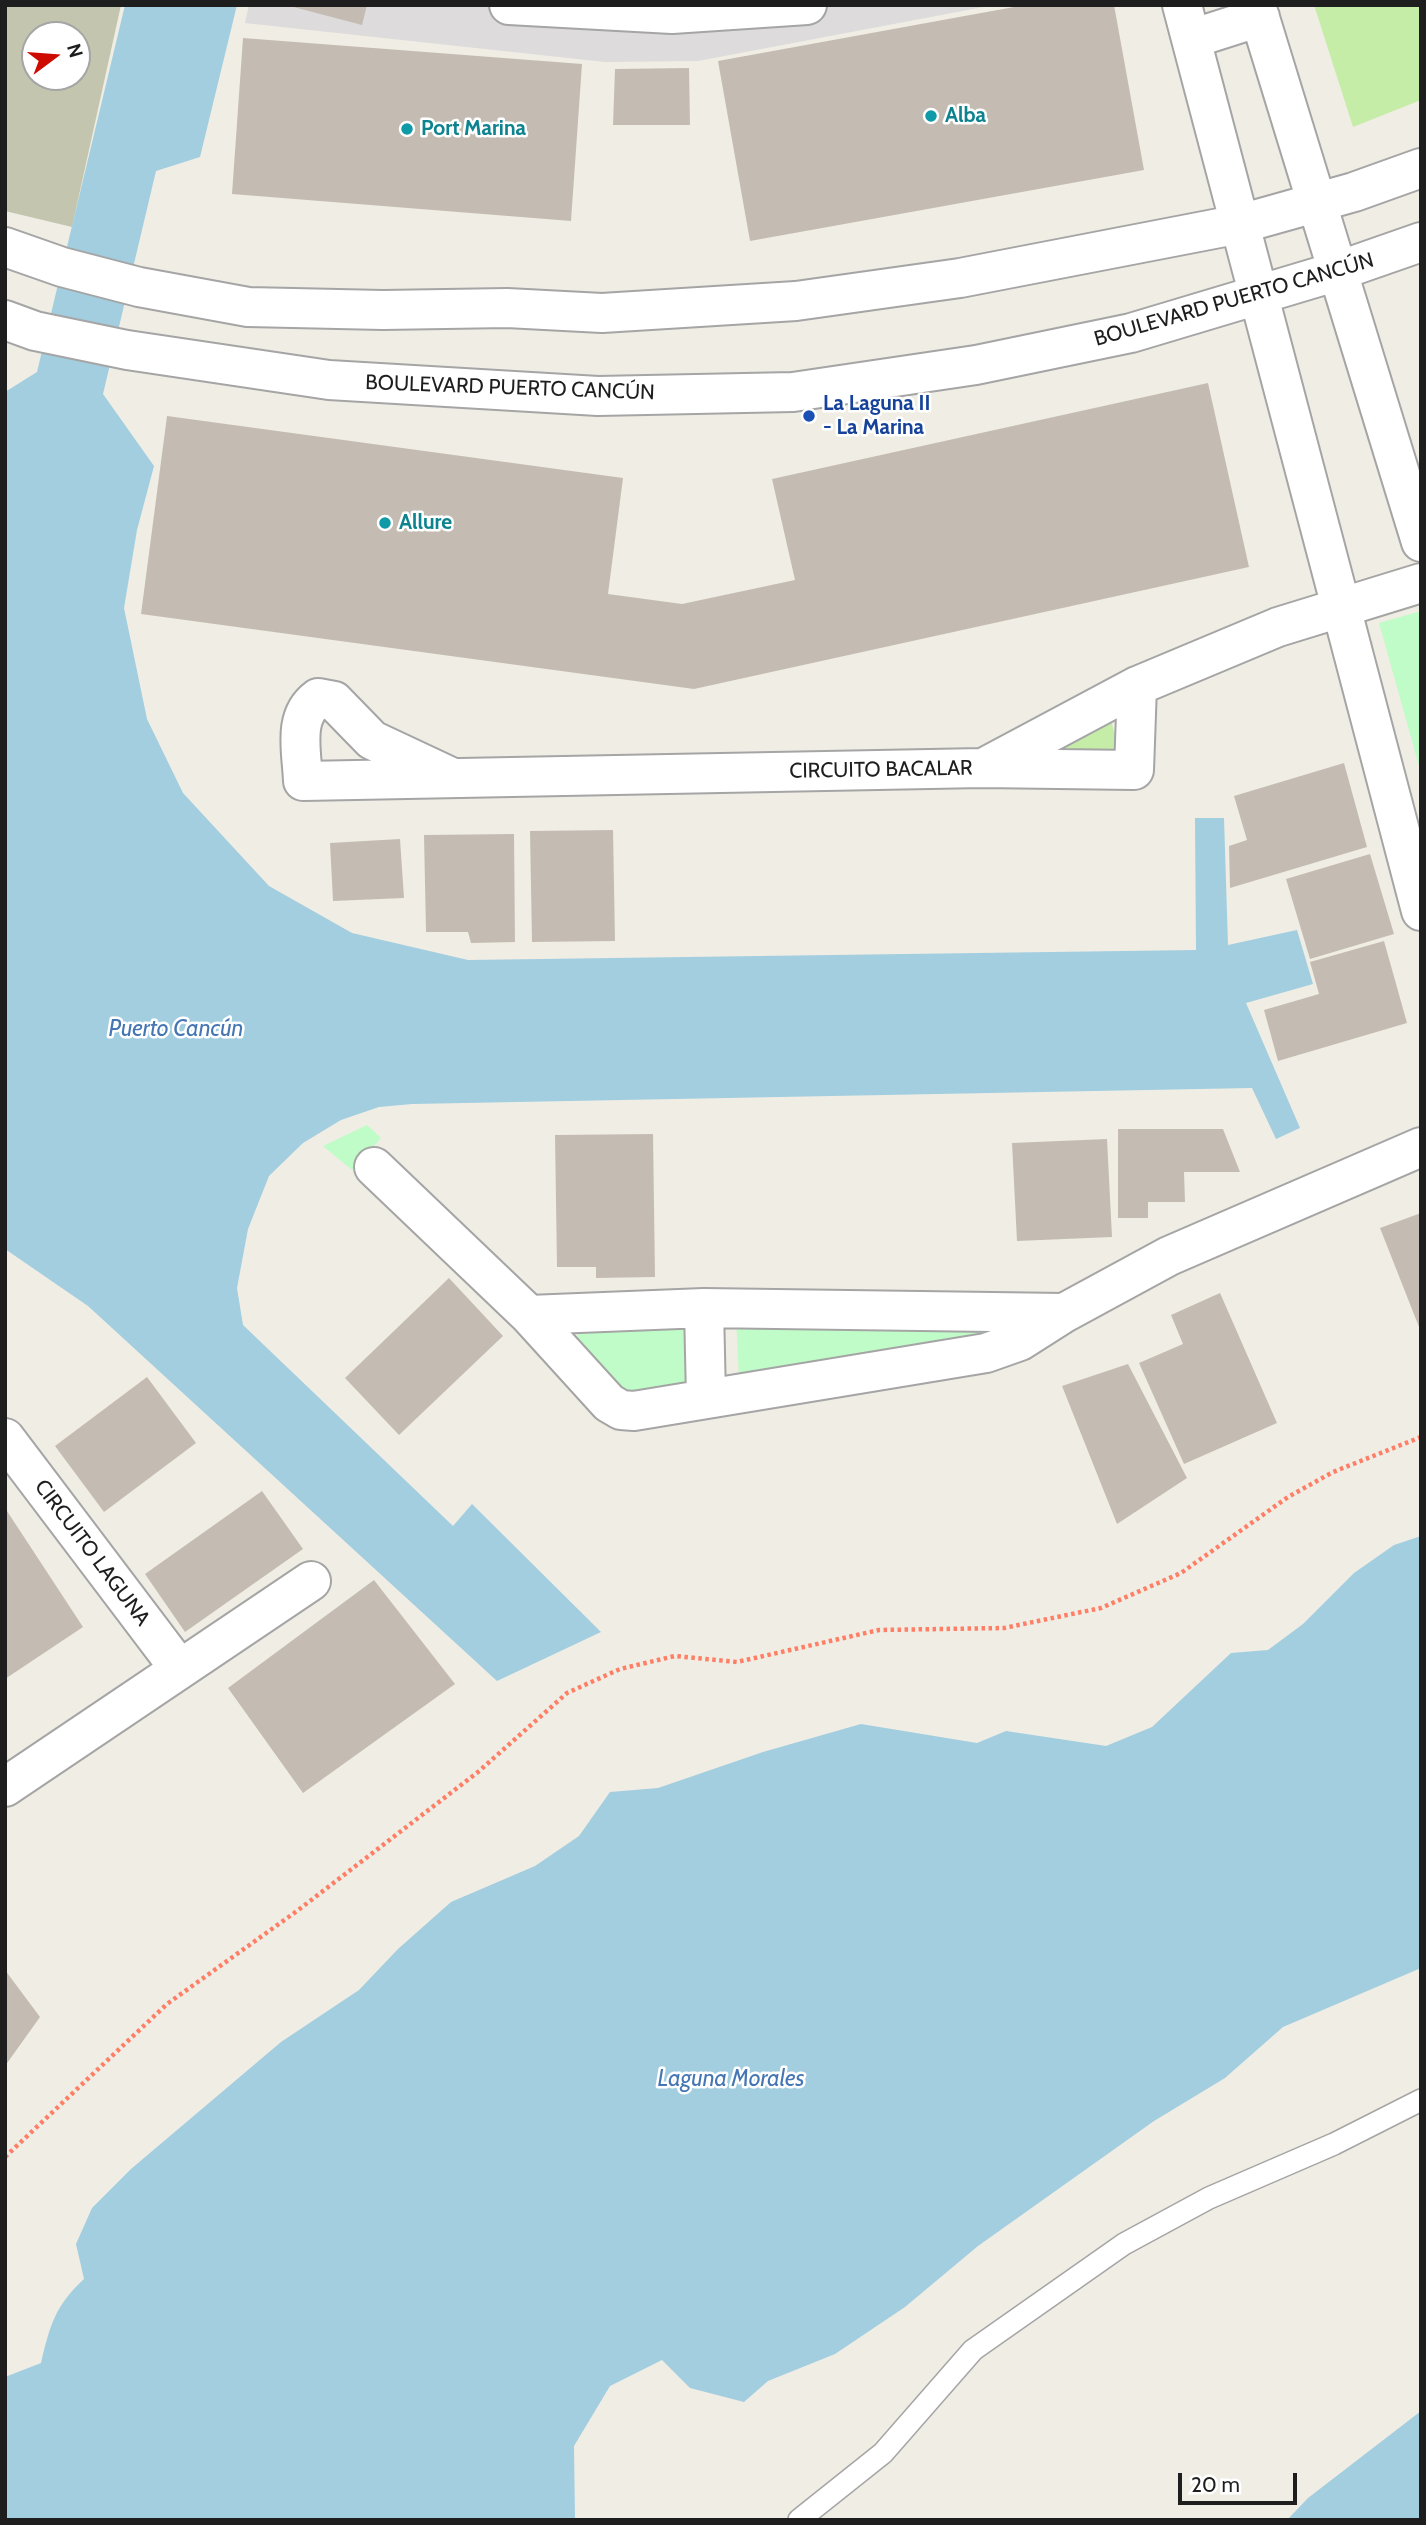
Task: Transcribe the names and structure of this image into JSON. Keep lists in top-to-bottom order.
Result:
{
  "streets": {
    "street": ["BOULEVARD PUERTO CANCÚN", "CIRCUITO BACALAR", "CIRCUITO LAGUNA"]
  },
  "water": ["Puerto Cancún", "Laguna Morales"],
  "places": [
    "Alba",
    "Port Marina",
    "La Laguna II - La Marina",
    "Allure"
  ],
  "scale_bar": "20 m",
  "north": "right"
}
